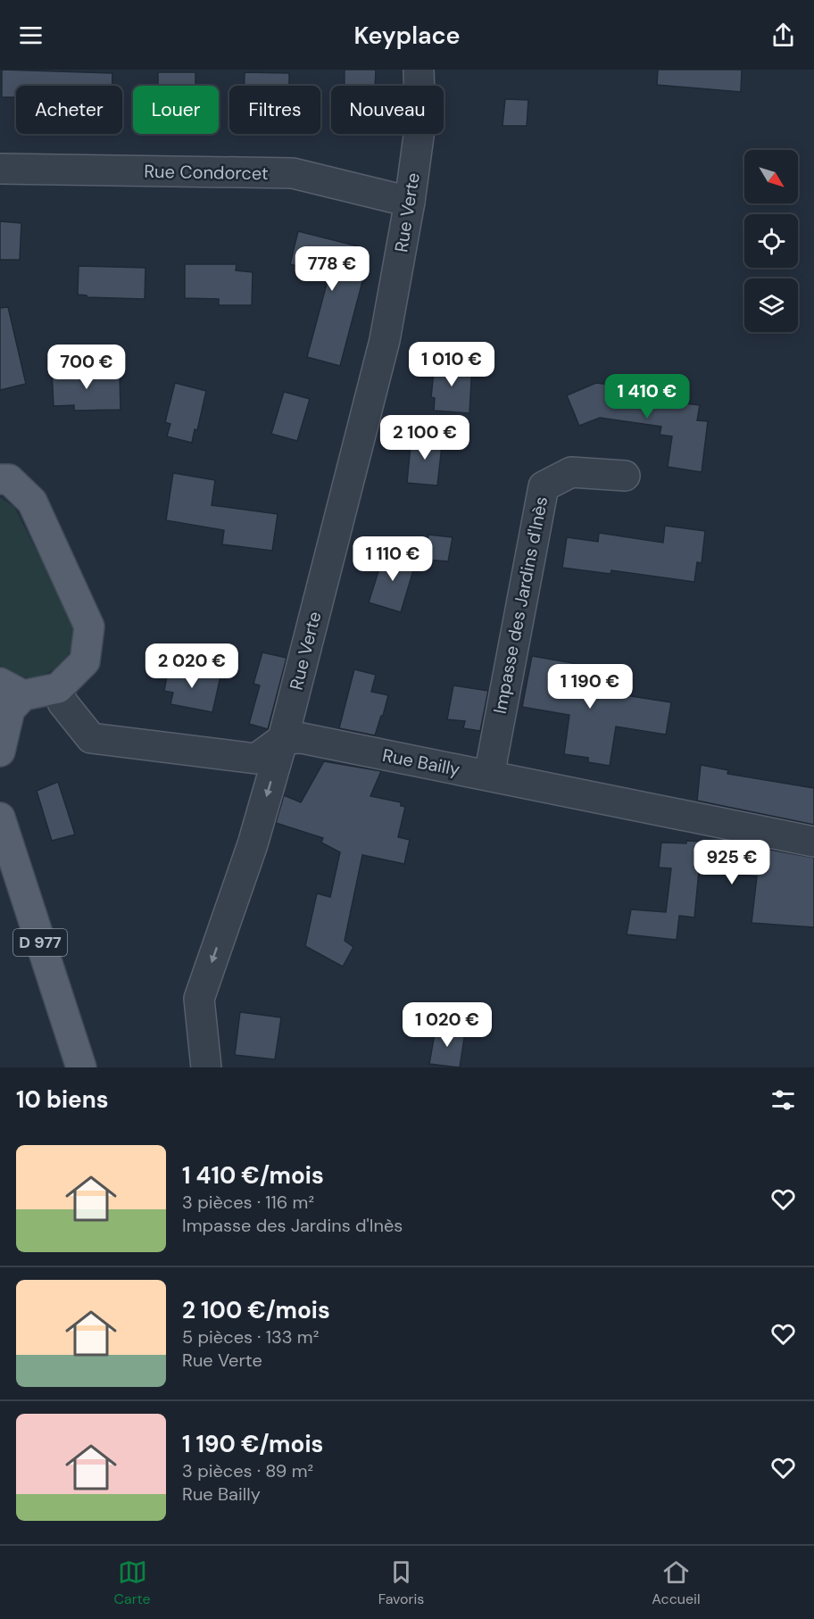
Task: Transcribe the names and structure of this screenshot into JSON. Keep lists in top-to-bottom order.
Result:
{
  "streets": {
    "main road": ["D 977"],
    "street": [
      "Rue Condorcet",
      "Rue Verte",
      "Impasse des Jardins d'Inès",
      "Rue Bailly"
    ]
  },
  "crossings": [
    ["Rue Condorcet", "Rue Verte"],
    ["Rue Verte", "Rue Bailly"],
    ["Impasse des Jardins d'Inès", "Rue Bailly"]
  ],
  "north": "bottom right",
  "page": {
    "header": "Keyplace",
    "chip": [
      "Acheter",
      "Louer",
      "Filtres",
      "Nouveau"
    ],
    "price": [
      "778 €",
      "1 010 €",
      "700 €",
      "1 410 €",
      "2 100 €",
      "1 110 €",
      "2 020 €",
      "1 190 €",
      "925 €",
      "1 020 €"
    ],
    "heading": "10 biens",
    "list": [
      {
        "name": "1 410 €/mois",
        "note": "3 pièces · 116 m² · Impasse des Jardins d'Inès"
      },
      {
        "name": "2 100 €/mois",
        "note": "5 pièces · 133 m² · Rue Verte"
      },
      {
        "name": "1 190 €/mois",
        "note": "3 pièces · 89 m² · Rue Bailly"
      }
    ],
    "tabs": ["Carte", "Favoris", "Accueil"]
  }
}
